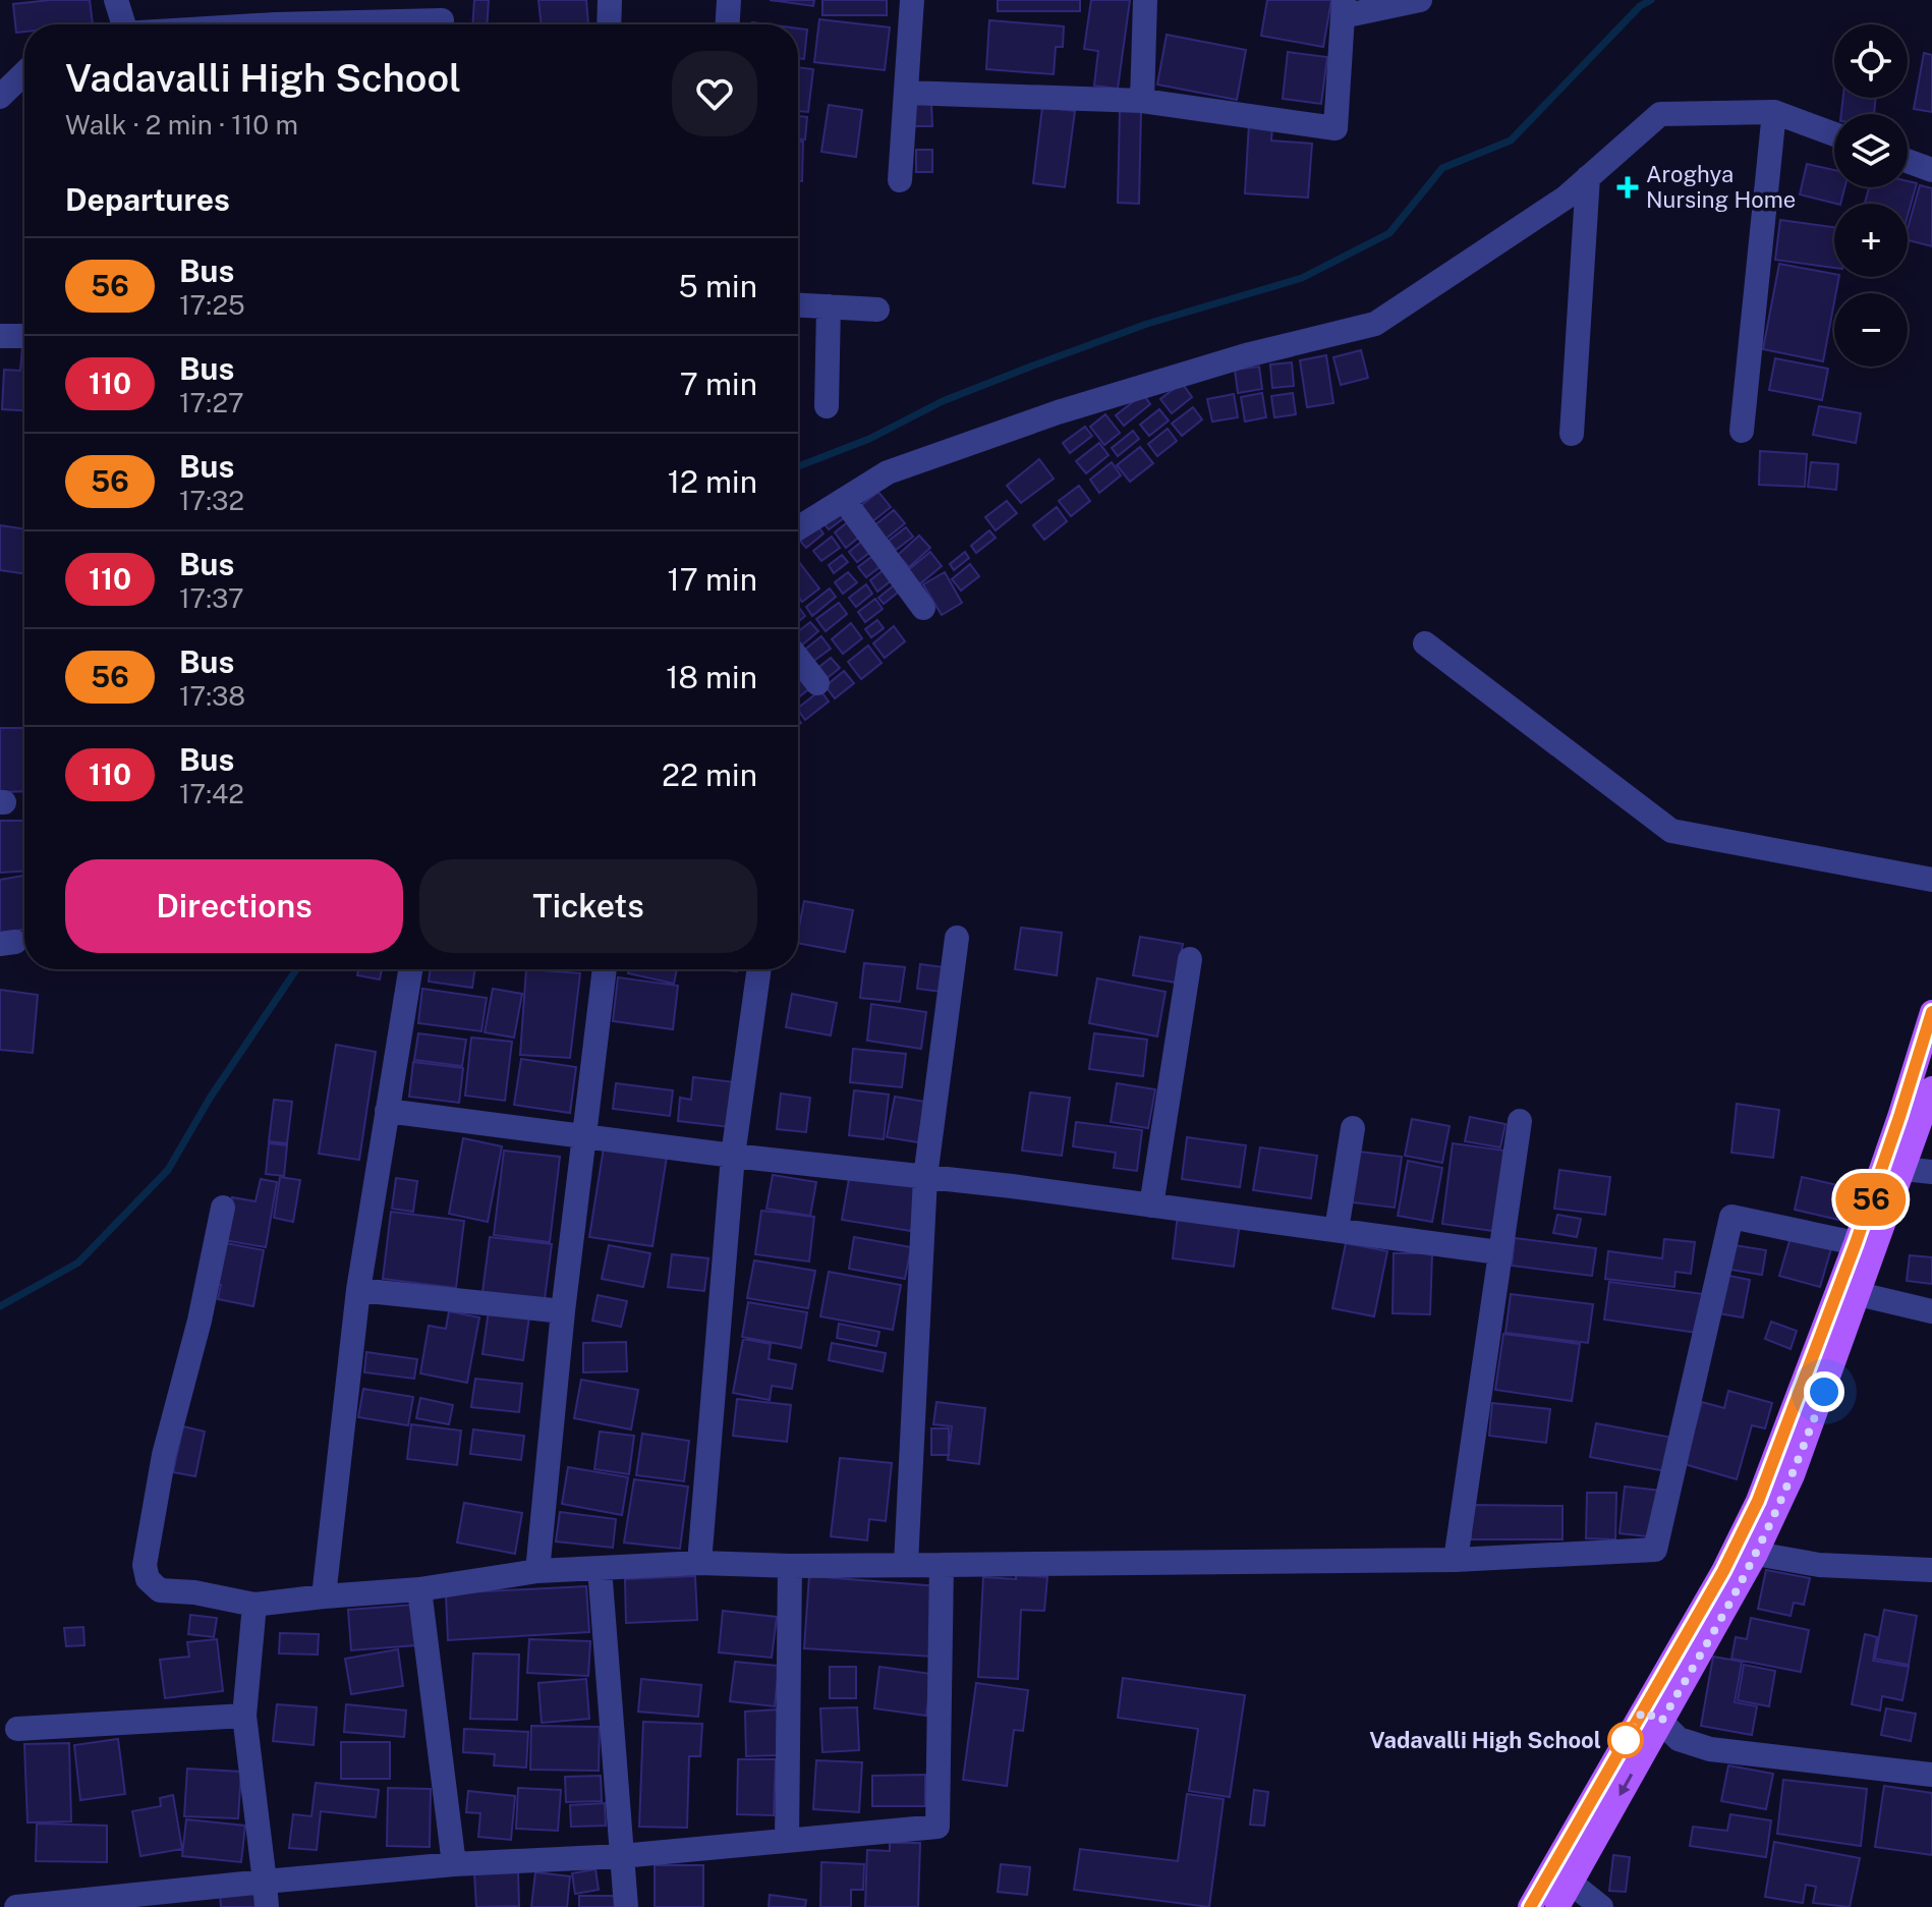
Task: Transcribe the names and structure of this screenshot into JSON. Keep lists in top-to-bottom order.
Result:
{
  "places": {
    "health": ["Aroghya Nursing Home"],
    "other": ["Vadavalli High School"]
  },
  "lines": ["bus line 56"],
  "page": {
    "on_map": "56",
    "map_buttons": ["+", "−"],
    "heading": [
      ["Vadavalli High School", "Walk · 2 min · 110 m"],
      "Departures"
    ],
    "list": [
      {
        "mark": "56",
        "name": "Bus",
        "note": "17:25",
        "value": "5 min"
      },
      {
        "mark": "110",
        "name": "Bus",
        "note": "17:27",
        "value": "7 min"
      },
      {
        "mark": "56",
        "name": "Bus",
        "note": "17:32",
        "value": "12 min"
      },
      {
        "mark": "110",
        "name": "Bus",
        "note": "17:37",
        "value": "17 min"
      },
      {
        "mark": "56",
        "name": "Bus",
        "note": "17:38",
        "value": "18 min"
      },
      {
        "mark": "110",
        "name": "Bus",
        "note": "17:42",
        "value": "22 min"
      }
    ],
    "buttons": ["Directions", "Tickets"]
  }
}
